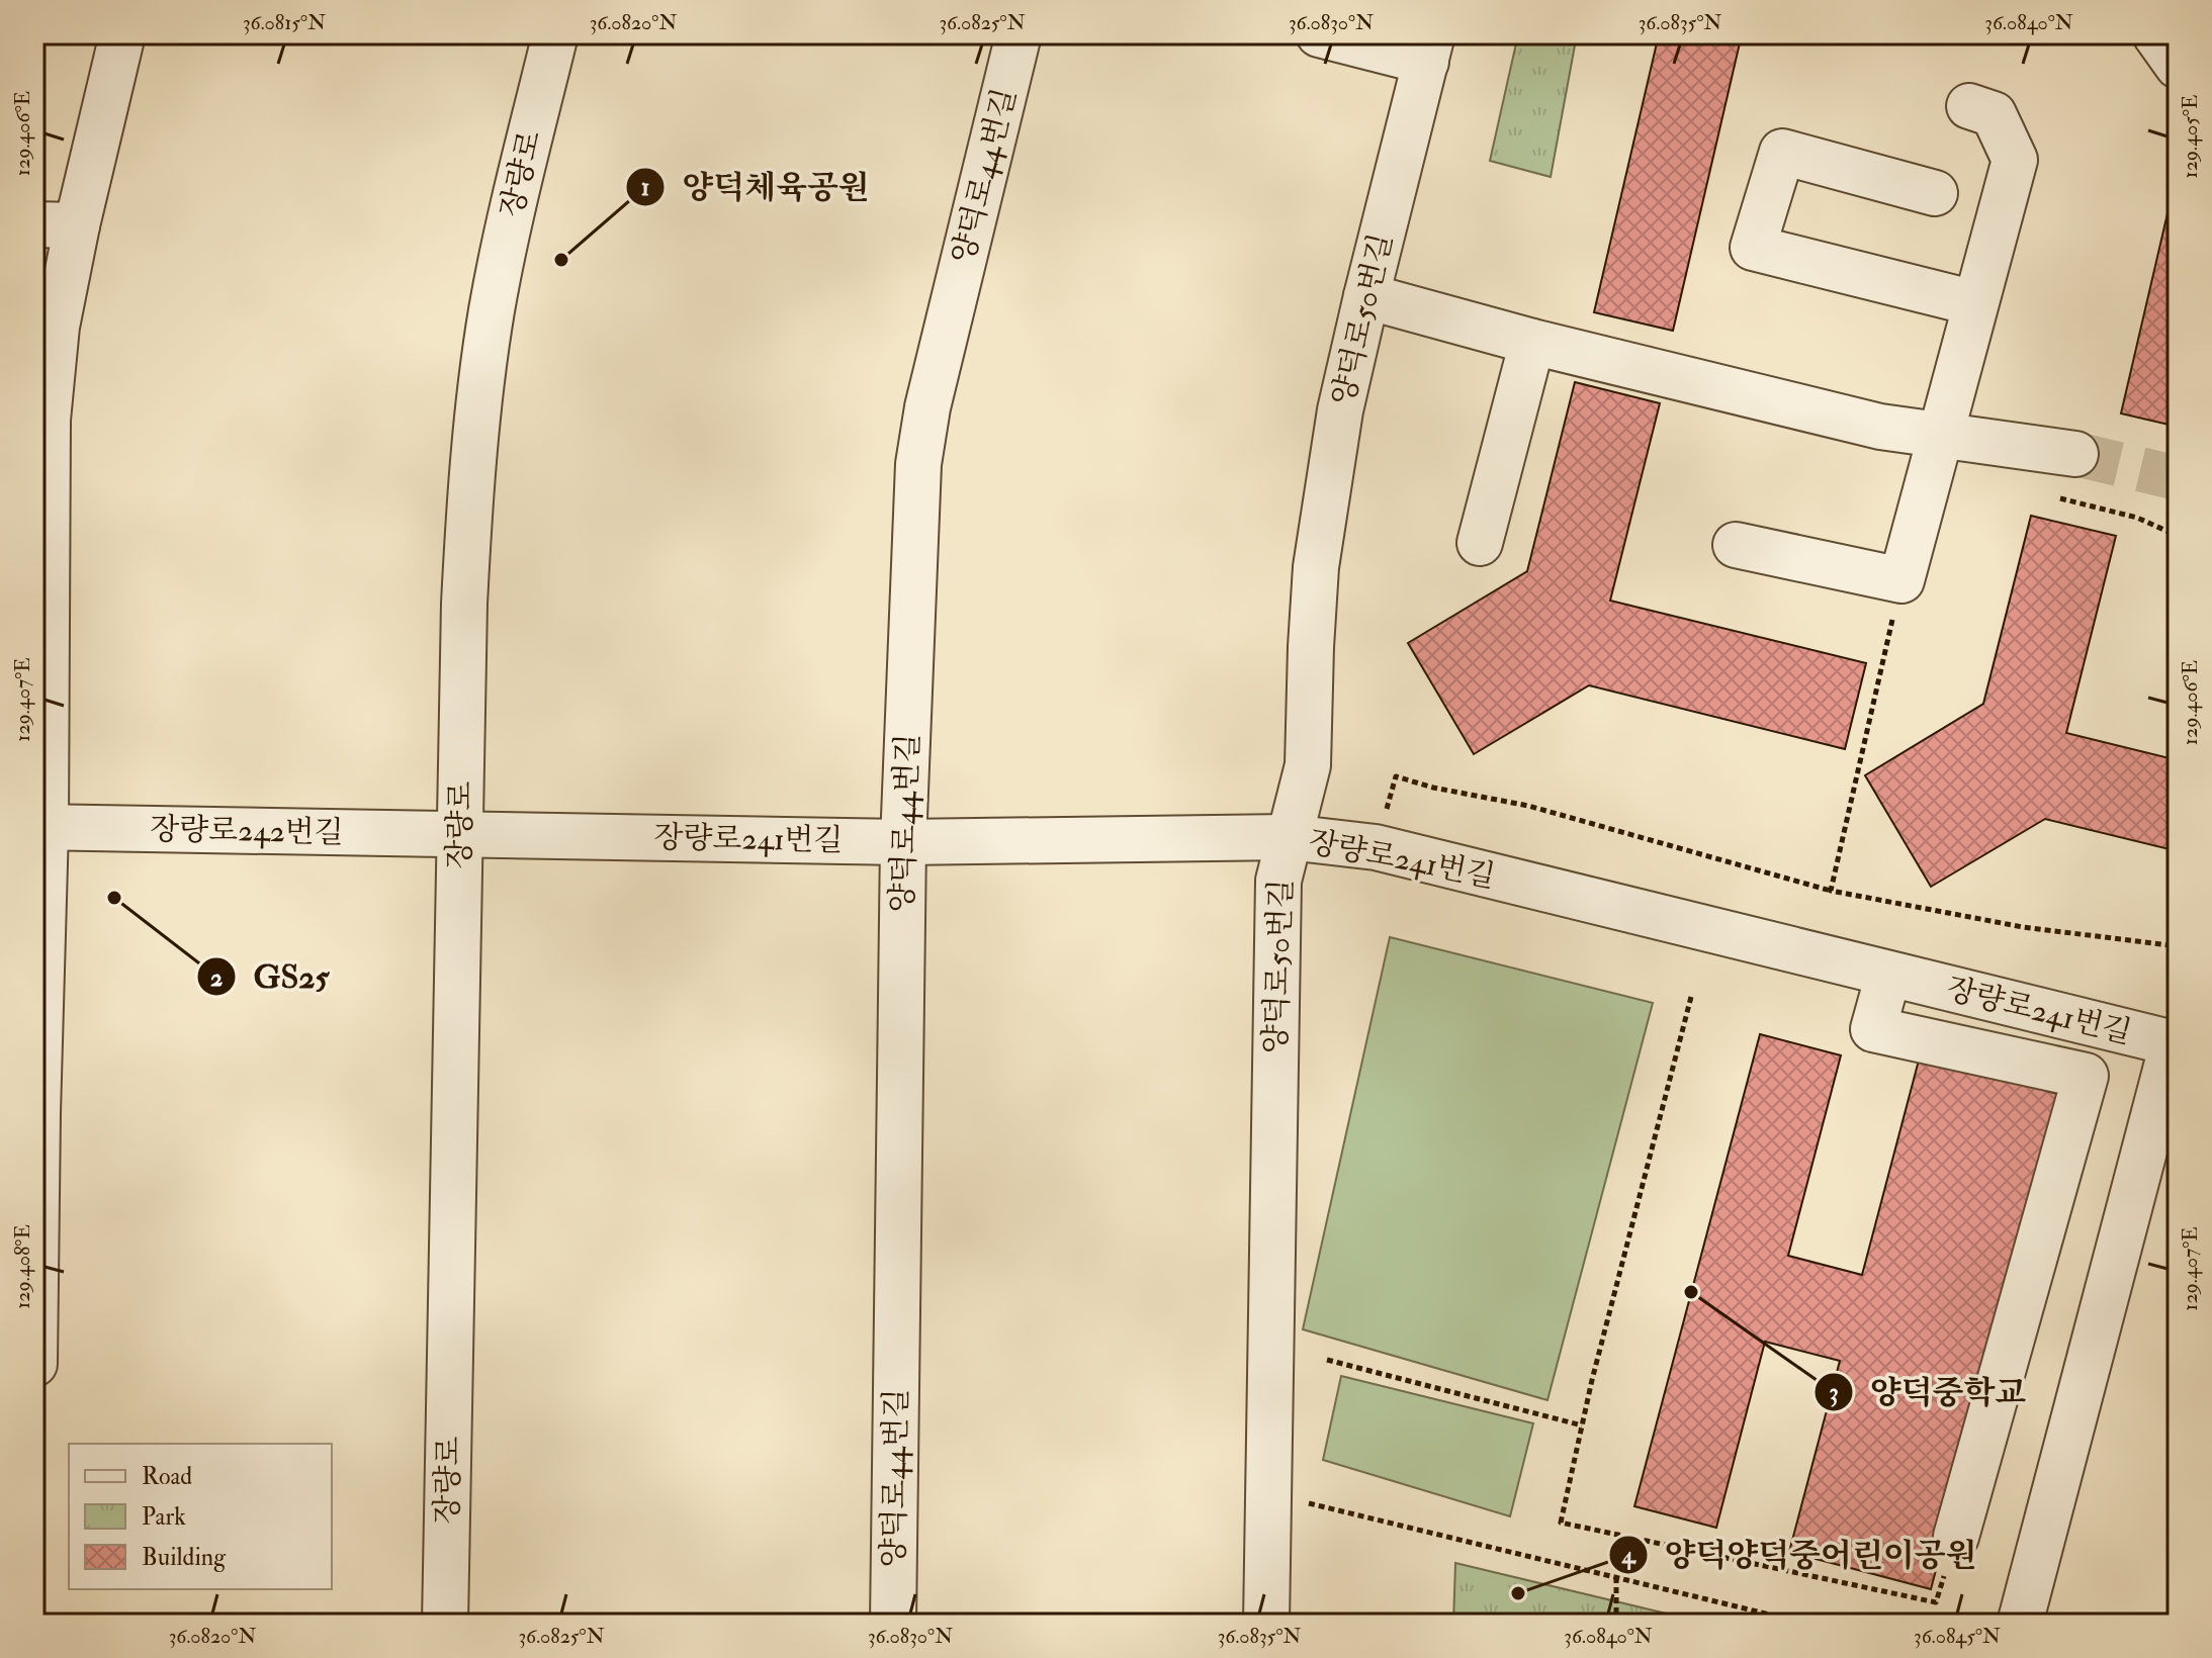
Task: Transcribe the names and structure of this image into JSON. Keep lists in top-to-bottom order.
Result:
{
  "streets": {
    "street": [
      "장량로",
      "양덕로44번길",
      "양덕로50번길",
      "장량로242번길",
      "장량로241번길"
    ]
  },
  "crossings": [
    ["장량로", "장량로242번길"],
    ["장량로", "장량로241번길"],
    ["양덕로44번길", "장량로241번길"],
    ["양덕로50번길", "장량로241번길"],
    ["장량로242번길", "장량로241번길"]
  ],
  "places": [
    "양덕체육공원",
    "GS25",
    "양덕중학교",
    "양덕양덕중어린이공원"
  ],
  "legend": ["Road", "Park", "Building"],
  "coordinates": [
    "36.0815°N",
    "36.0820°N",
    "36.0825°N",
    "36.0830°N",
    "36.0835°N",
    "36.0840°N",
    "129.406°E",
    "129.405°E",
    "129.407°E",
    "129.408°E",
    "36.0845°N"
  ]
}
